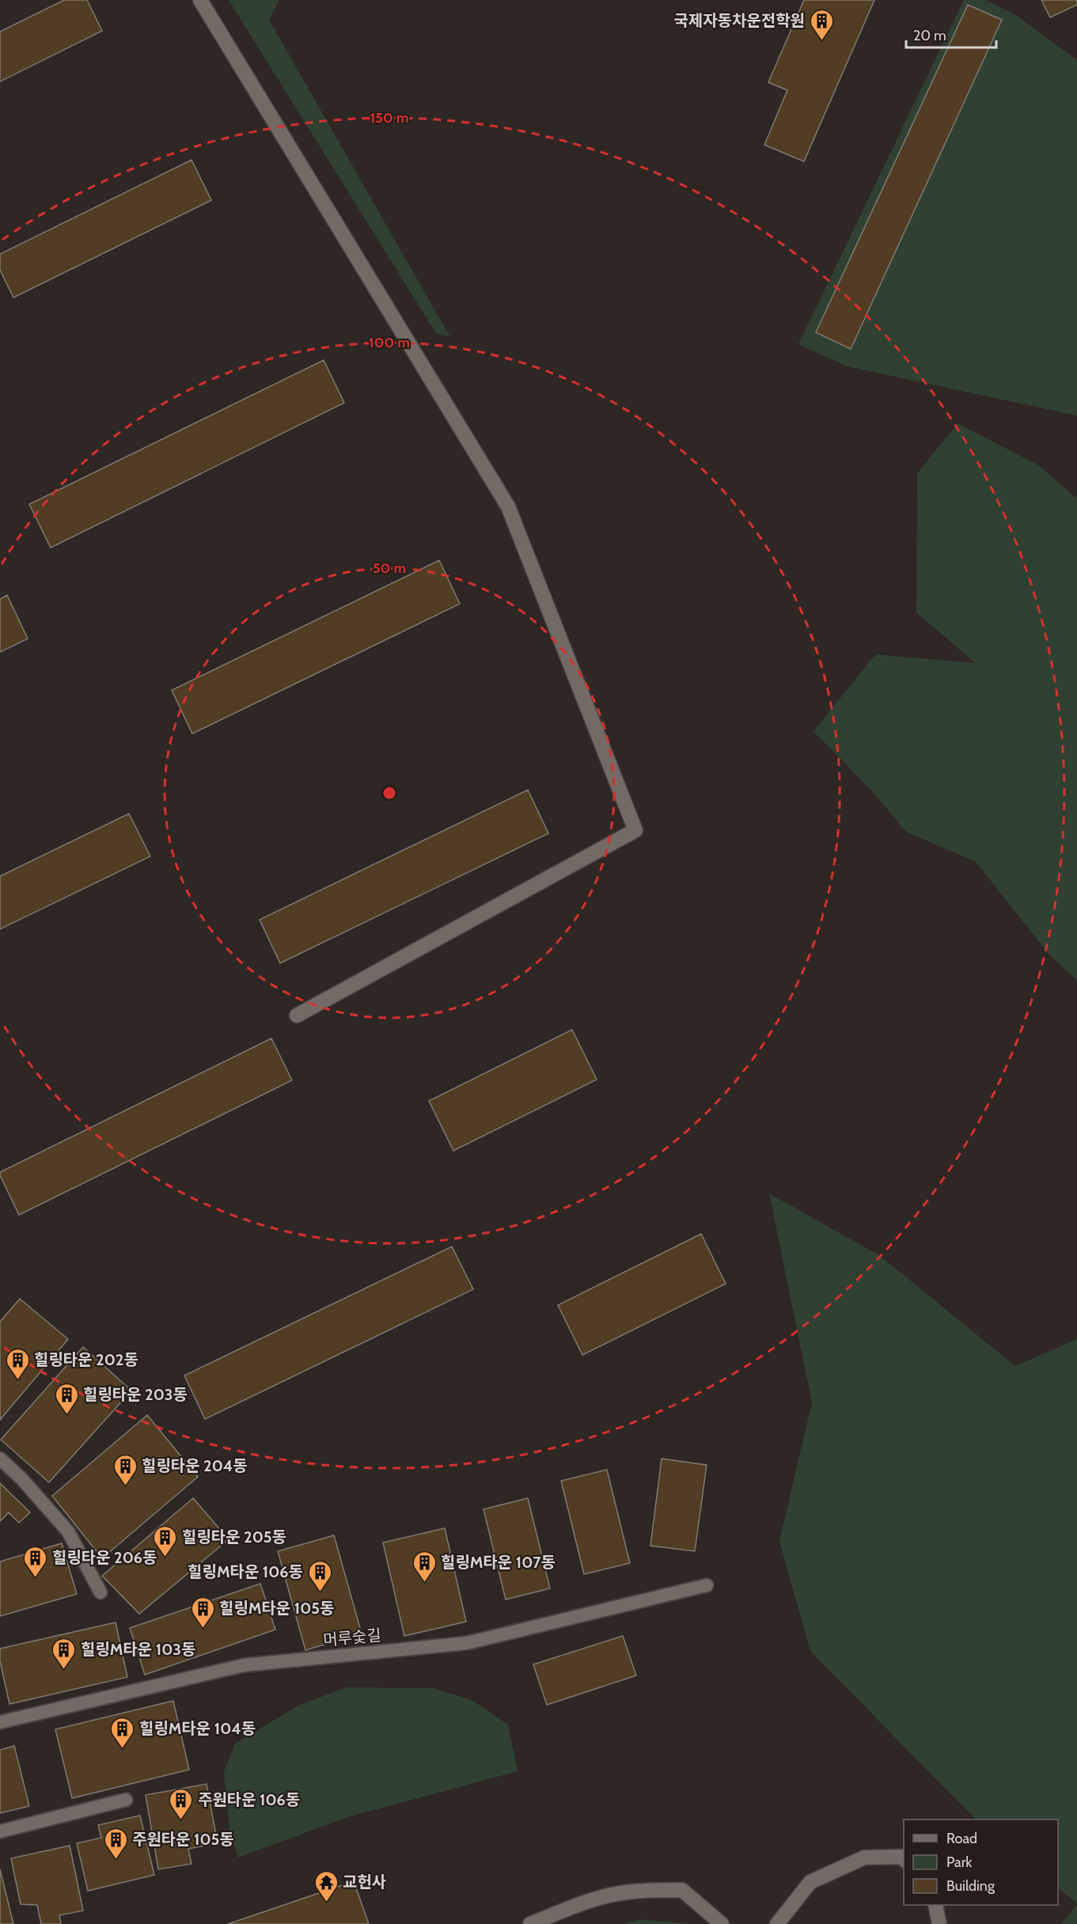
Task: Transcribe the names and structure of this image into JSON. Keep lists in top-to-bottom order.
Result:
{
  "streets": {
    "lane": ["머루숯길"]
  },
  "places": {
    "building": [
      "국제자동차운전학원",
      "힐링타운 202동",
      "힐링타운 203동",
      "힐링타운 204동",
      "힐링타운 205동",
      "힐링타운 206동",
      "힐링M타운 107동",
      "힐링M타운 106동",
      "힐링M타운 105동",
      "힐링M타운 103동",
      "힐링M타운 104동",
      "주원타운 106동",
      "주원타운 105동"
    ],
    "temple": ["교헌사"]
  },
  "legend": ["Road", "Park", "Building"],
  "scale_bar": "20 m",
  "rings": ["150 m", "100 m", "50 m"]
}
